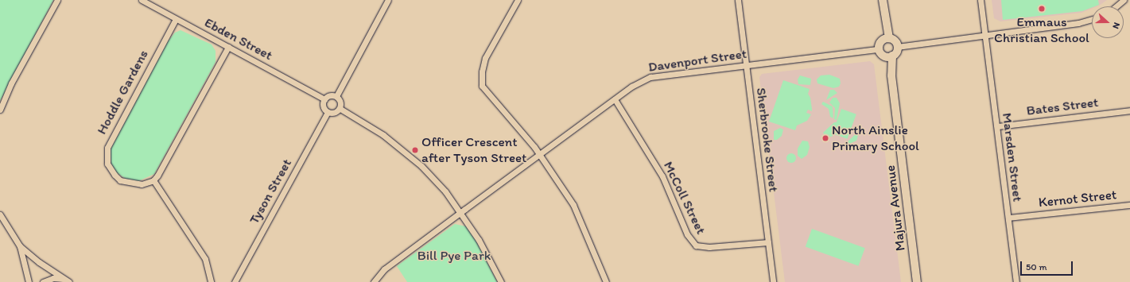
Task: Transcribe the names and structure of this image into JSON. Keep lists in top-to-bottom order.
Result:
{
  "streets": {
    "main road": ["Majura Avenue"],
    "street": [
      "Ebden Street",
      "Davenport Street",
      "Hoddle Gardens",
      "Bates Street",
      "Sherbrooke Street",
      "Marsden Street",
      "Tyson Street",
      "McColl Street",
      "Kernot Street"
    ]
  },
  "crossings": [
    ["Ebden Street", "Hoddle Gardens"],
    ["Ebden Street", "Tyson Street"],
    ["Davenport Street", "Sherbrooke Street"],
    ["Davenport Street", "McColl Street"],
    ["Davenport Street", "Majura Avenue"],
    ["Bates Street", "Marsden Street"],
    ["Sherbrooke Street", "McColl Street"],
    ["Marsden Street", "Kernot Street"]
  ],
  "parks": ["Bill Pye Park"],
  "places": ["Emmaus Christian School", "North Ainslie Primary School", "Officer Crescent after Tyson Street"],
  "scale_bar": "50 m",
  "north": "right"
}
